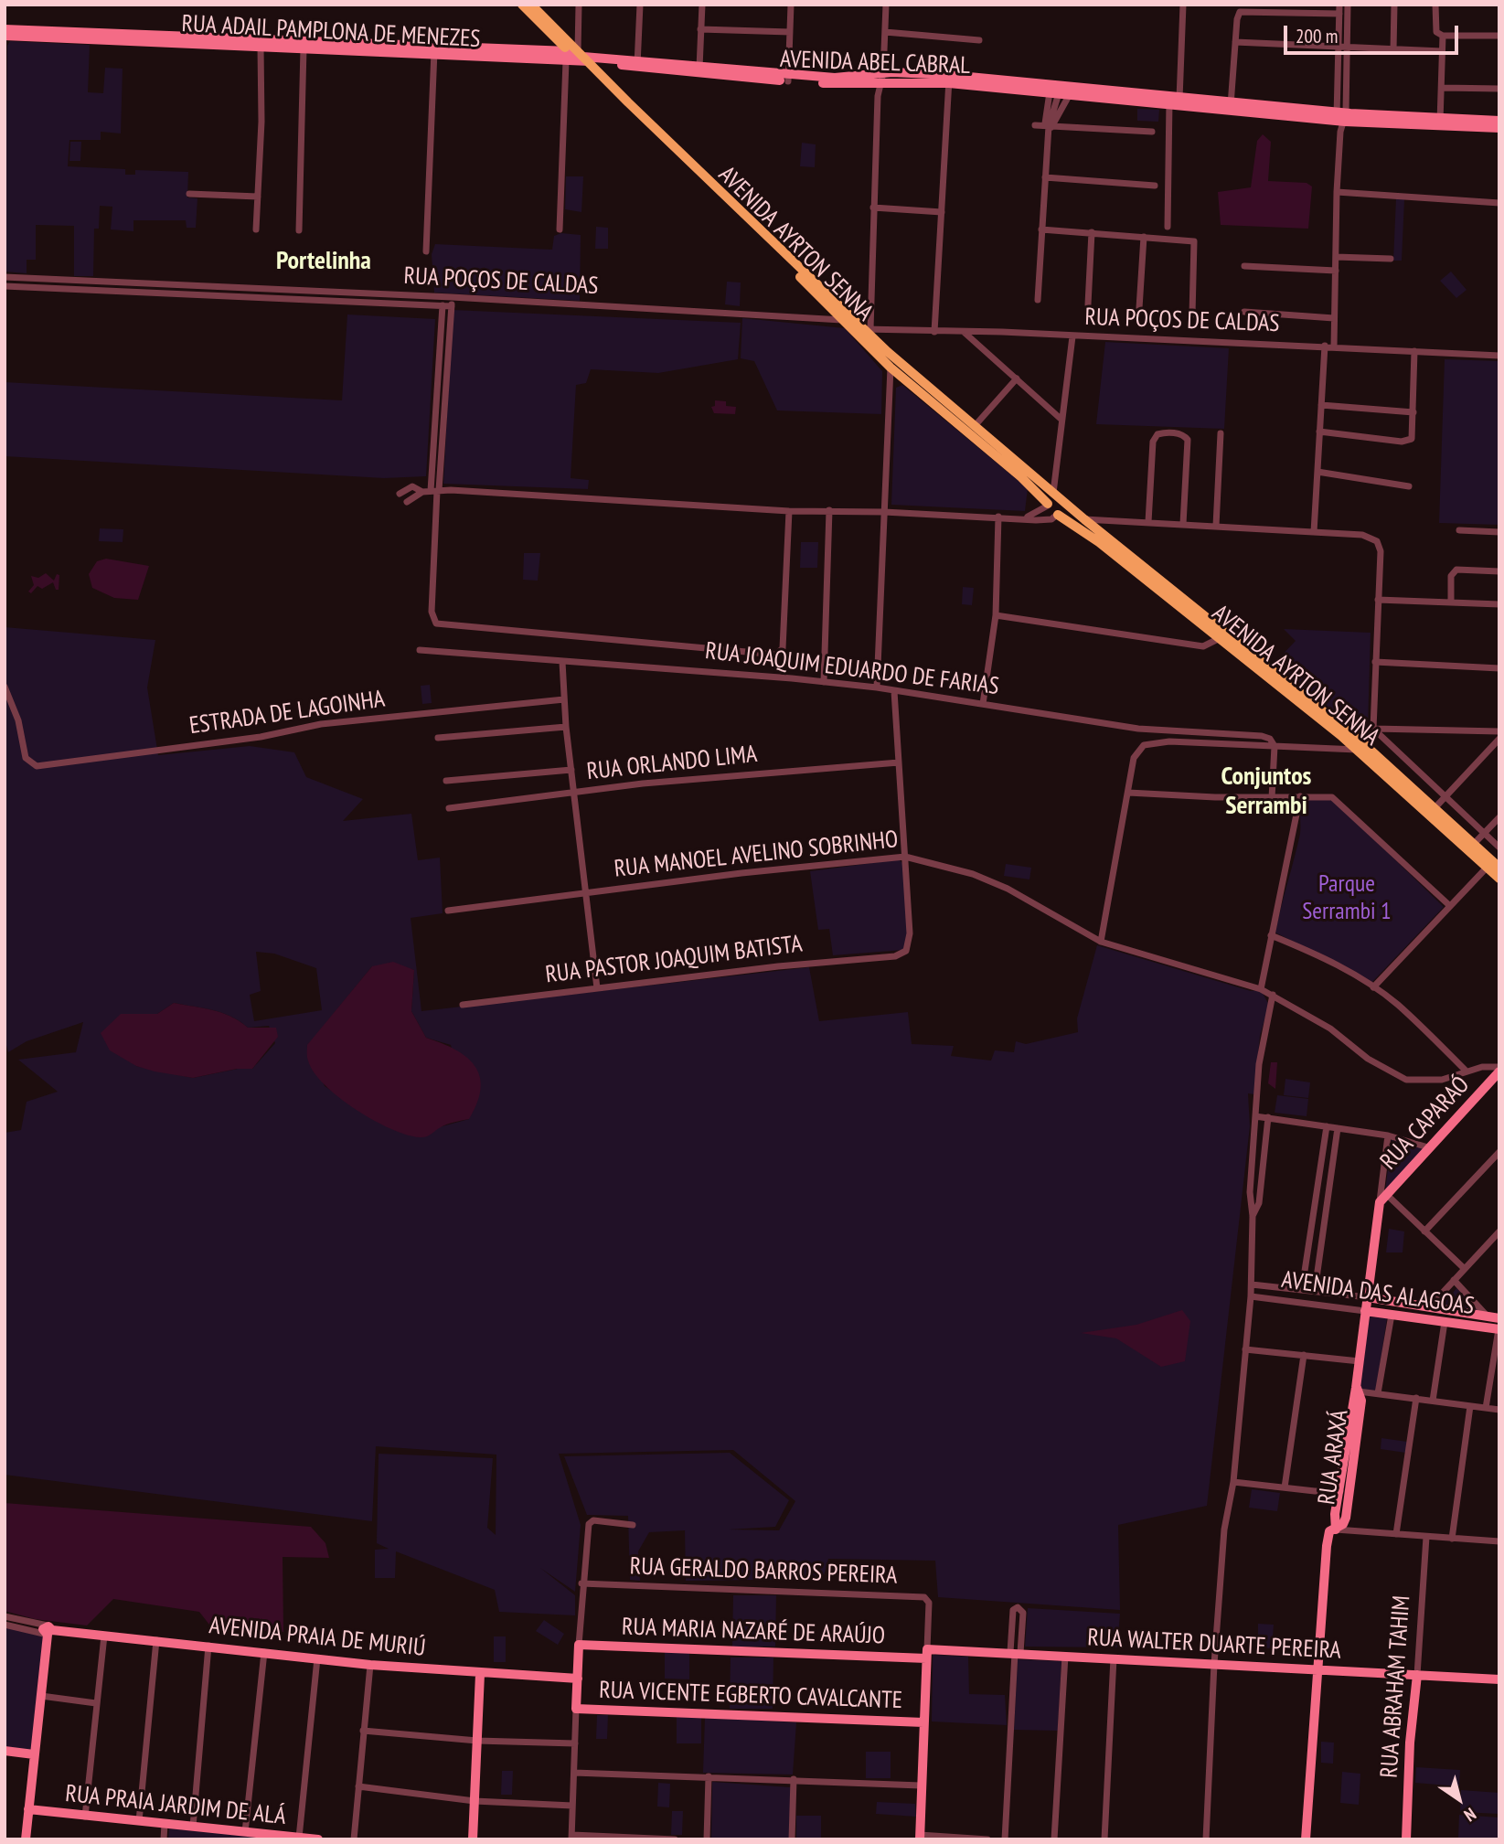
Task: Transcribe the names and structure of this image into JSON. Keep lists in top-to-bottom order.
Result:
{
  "streets": {
    "main road": [
      "RUA ADAIL PAMPLONA DE MENEZES",
      "AVENIDA ABEL CABRAL",
      "AVENIDA AYRTON SENNA",
      "RUA CAPARAÓ",
      "AVENIDA DAS ALAGOAS",
      "RUA ARAXÁ",
      "RUA MARIA NAZARÉ DE ARAÚJO",
      "AVENIDA PRAIA DE MURIÚ",
      "RUA WALTER DUARTE PEREIRA",
      "RUA ABRAHAM TAHIM",
      "RUA VICENTE EGBERTO CAVALCANTE",
      "RUA PRAIA JARDIM DE ALÁ"
    ],
    "street": [
      "RUA POÇOS DE CALDAS",
      "RUA JOAQUIM EDUARDO DE FARIAS",
      "ESTRADA DE LAGOINHA",
      "RUA ORLANDO LIMA",
      "RUA MANOEL AVELINO SOBRINHO",
      "RUA PASTOR JOAQUIM BATISTA",
      "RUA GERALDO BARROS PEREIRA"
    ]
  },
  "crossings": [
    ["RUA ADAIL PAMPLONA DE MENEZES", "AVENIDA ABEL CABRAL"],
    ["RUA ADAIL PAMPLONA DE MENEZES", "AVENIDA AYRTON SENNA"],
    ["AVENIDA ABEL CABRAL", "AVENIDA AYRTON SENNA"],
    ["AVENIDA AYRTON SENNA", "RUA POÇOS DE CALDAS"],
    ["AVENIDA AYRTON SENNA", "RUA JOAQUIM EDUARDO DE FARIAS"],
    ["RUA MANOEL AVELINO SOBRINHO", "RUA PASTOR JOAQUIM BATISTA"],
    ["RUA CAPARAÓ", "RUA ARAXÁ"],
    ["AVENIDA DAS ALAGOAS", "RUA ARAXÁ"],
    ["RUA ARAXÁ", "RUA WALTER DUARTE PEREIRA"],
    ["RUA GERALDO BARROS PEREIRA", "RUA MARIA NAZARÉ DE ARAÚJO"],
    ["RUA GERALDO BARROS PEREIRA", "RUA WALTER DUARTE PEREIRA"],
    ["RUA MARIA NAZARÉ DE ARAÚJO", "RUA WALTER DUARTE PEREIRA"],
    ["RUA WALTER DUARTE PEREIRA", "RUA ABRAHAM TAHIM"]
  ],
  "districts": ["Portelinha", "Conjuntos Serrambi"],
  "parks": ["Parque Serrambi 1"],
  "scale_bar": "200 m",
  "north": "bottom right"
}
